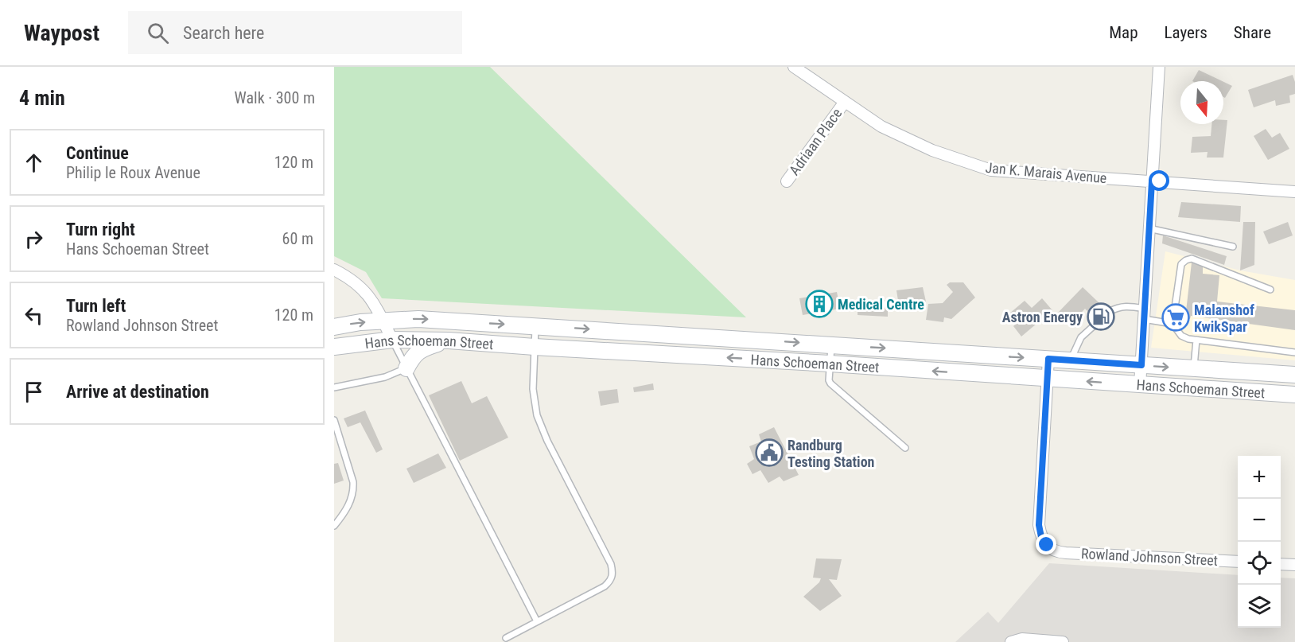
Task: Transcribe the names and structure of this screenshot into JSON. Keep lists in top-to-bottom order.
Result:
{
  "streets": {
    "main road": ["Hans Schoeman Street"],
    "street": ["Adriaan Place", "Jan K. Marais Avenue", "Rowland Johnson Street"]
  },
  "crossings": [
    ["Adriaan Place", "Jan K. Marais Avenue"],
    ["Hans Schoeman Street", "Rowland Johnson Street"]
  ],
  "places": {
    "building": ["Medical Centre"],
    "fuel station": ["Astron Energy"],
    "supermarket": ["Malanshof KwikSpar"],
    "public building": ["Randburg Testing Station"]
  },
  "north": "bottom",
  "page": {
    "header": "Waypost",
    "search": "Search here",
    "nav": ["Map", "Layers", "Share"],
    "heading": ["4 min", "Walk · 300 m"],
    "list": [
      ["Continue", "Philip le Roux Avenue", "120 m"],
      ["Turn right", "Hans Schoeman Street", "60 m"],
      ["Turn left", "Rowland Johnson Street", "120 m"],
      "Arrive at destination"
    ],
    "map_buttons": ["+", "−"]
  }
}
